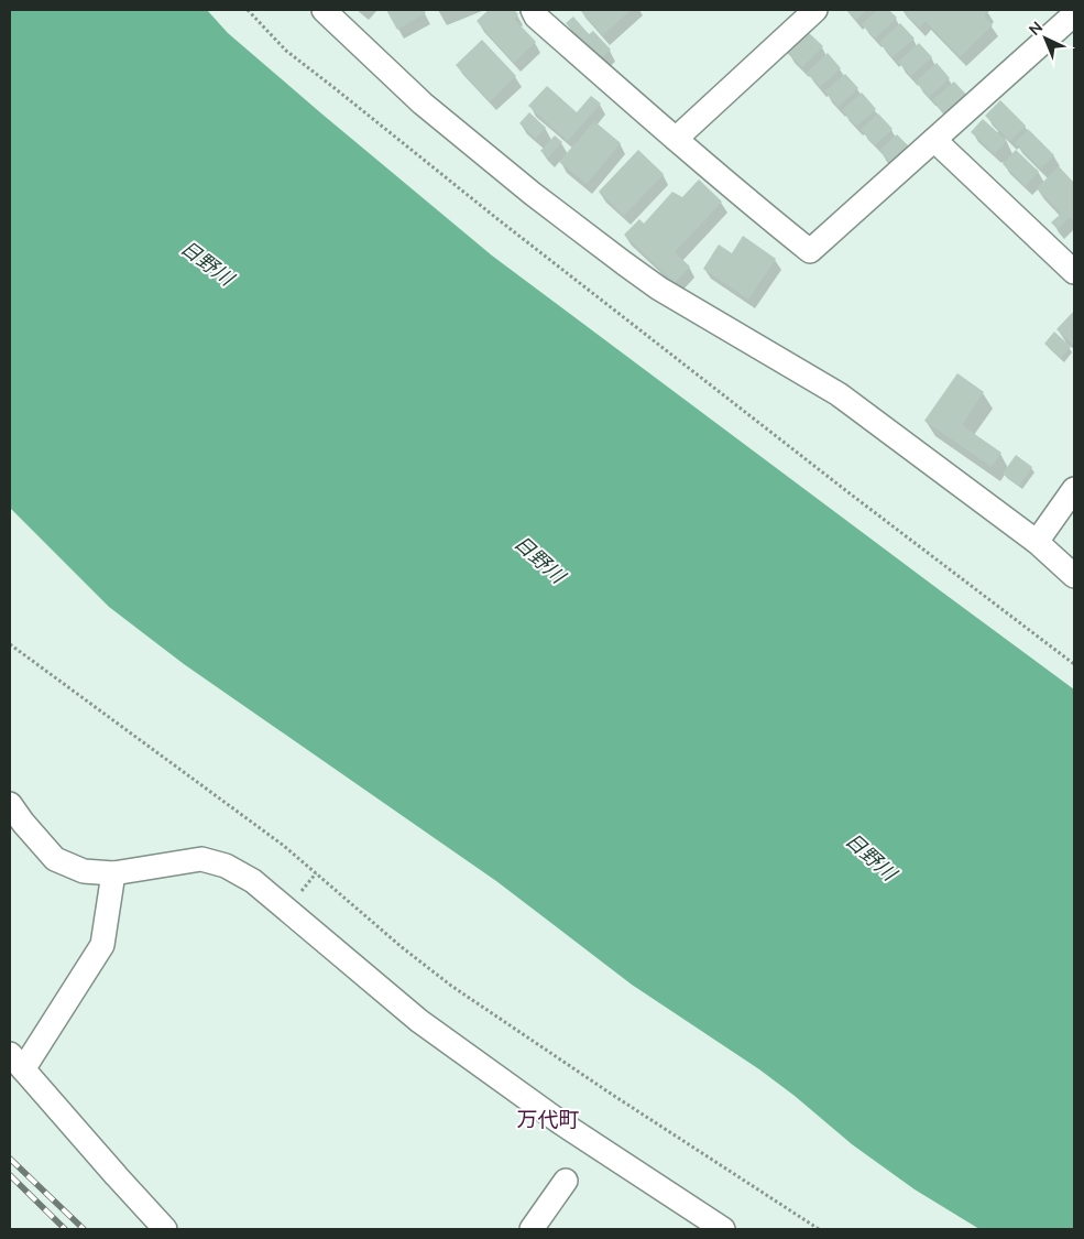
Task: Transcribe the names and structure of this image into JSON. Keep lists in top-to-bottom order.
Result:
{
  "districts": ["万代町"],
  "water": ["日野川"],
  "north": "top left"
}
